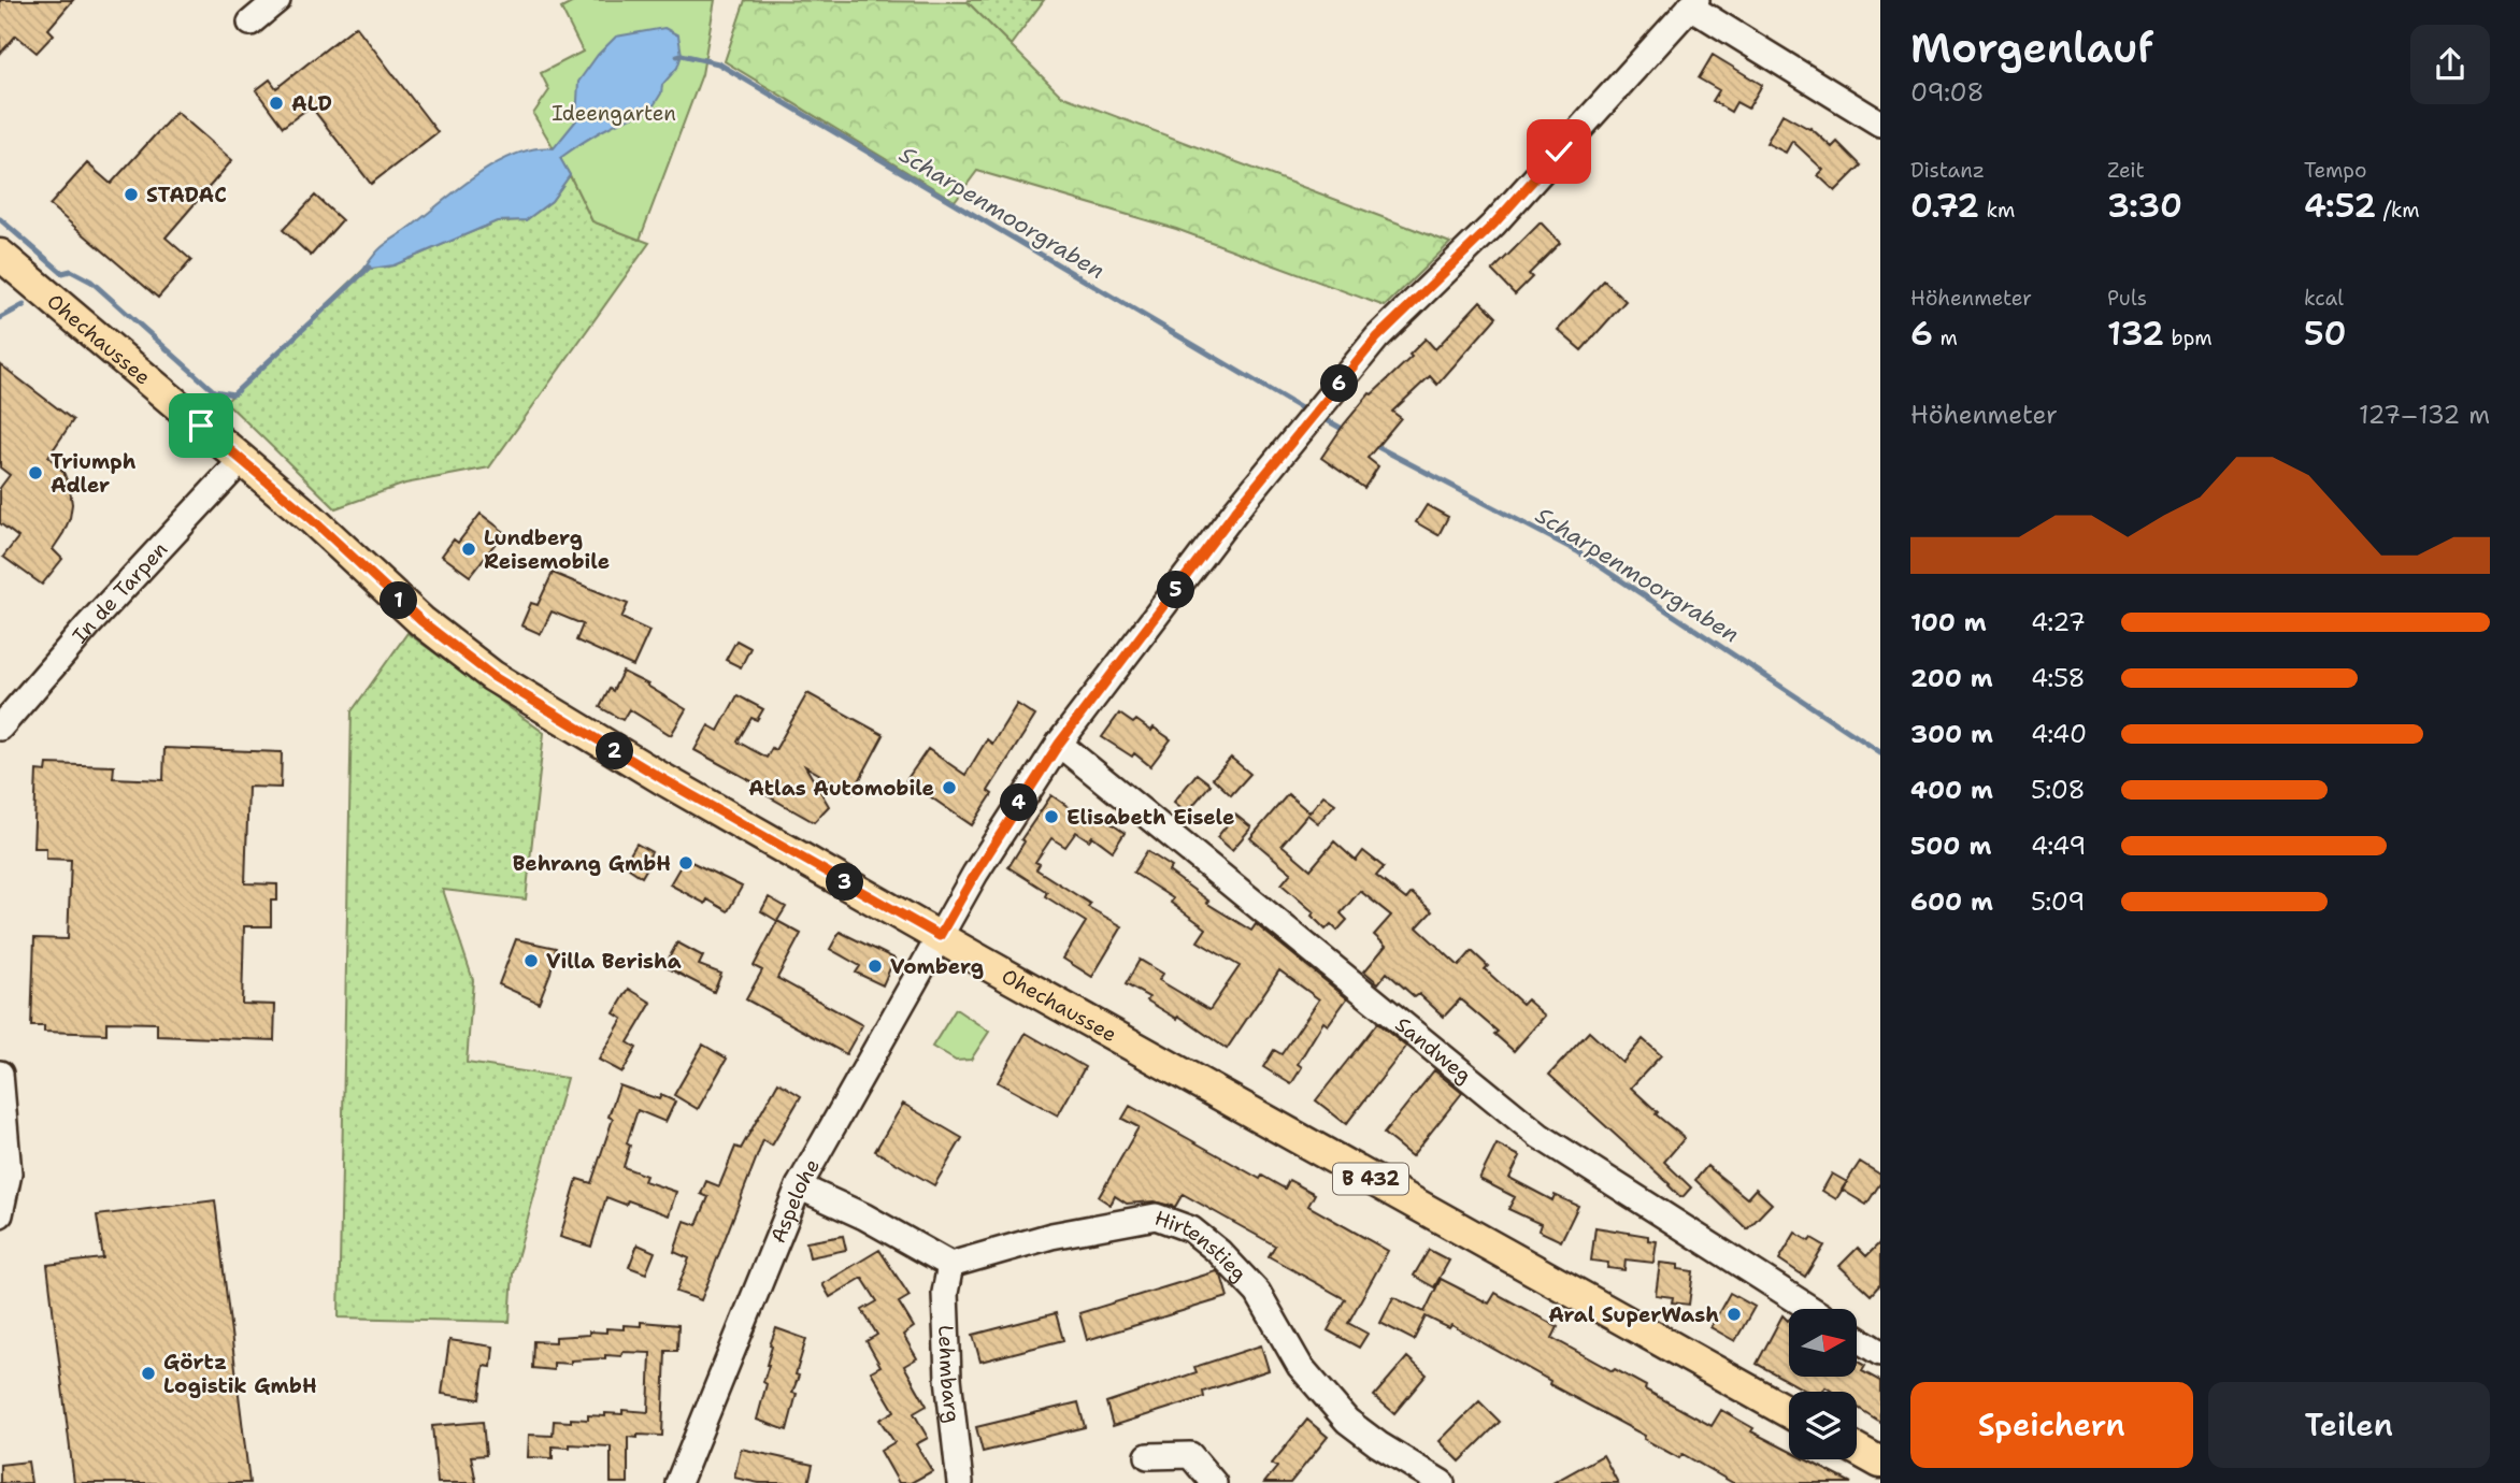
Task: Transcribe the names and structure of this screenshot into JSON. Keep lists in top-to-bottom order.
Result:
{
  "streets": {
    "main road": ["Ohechaussee", "B 432"],
    "street": [
      "In de Tarpen",
      "Sandweg",
      "Aspelohe",
      "Hirtenstieg",
      "Lehmbarg"
    ]
  },
  "crossings": [
    ["Ohechaussee", "In de Tarpen"],
    ["Ohechaussee", "Aspelohe"],
    ["Sandweg", "Aspelohe"],
    ["Hirtenstieg", "Lehmbarg"]
  ],
  "water": ["Scharpenmoorgraben"],
  "parks": ["Ideengarten"],
  "places": [
    "ALD",
    "STADAC",
    "Triumph Adler",
    "Lundberg Reisemobile",
    "Atlas Automobile",
    "Elisabeth Eisele",
    "Behrang GmbH",
    "Villa Berisha",
    "Vomberg",
    "Aral SuperWash",
    "Görtz Logistik GmbH"
  ],
  "north": "right",
  "page": {
    "heading": ["Morgenlauf", "09:08"],
    "stats": [
      ["Distanz", "0.72 km"],
      ["Zeit", "3:30"],
      ["Tempo", "4:52 /km"],
      ["Höhenmeter", "6 m"],
      ["Puls", "132 bpm"],
      ["kcal", "50"]
    ],
    "pins": [
      "6",
      "5",
      "1",
      "2",
      "4",
      "3"
    ],
    "chart": ["Höhenmeter", "127–132 m"],
    "list": [
      {
        "name": "100 m",
        "note": "4:27"
      },
      {
        "name": "200 m",
        "note": "4:58"
      },
      {
        "name": "300 m",
        "note": "4:40"
      },
      {
        "name": "400 m",
        "note": "5:08"
      },
      {
        "name": "500 m",
        "note": "4:49"
      },
      {
        "name": "600 m",
        "note": "5:09"
      }
    ],
    "buttons": ["Speichern", "Teilen"]
  }
}
